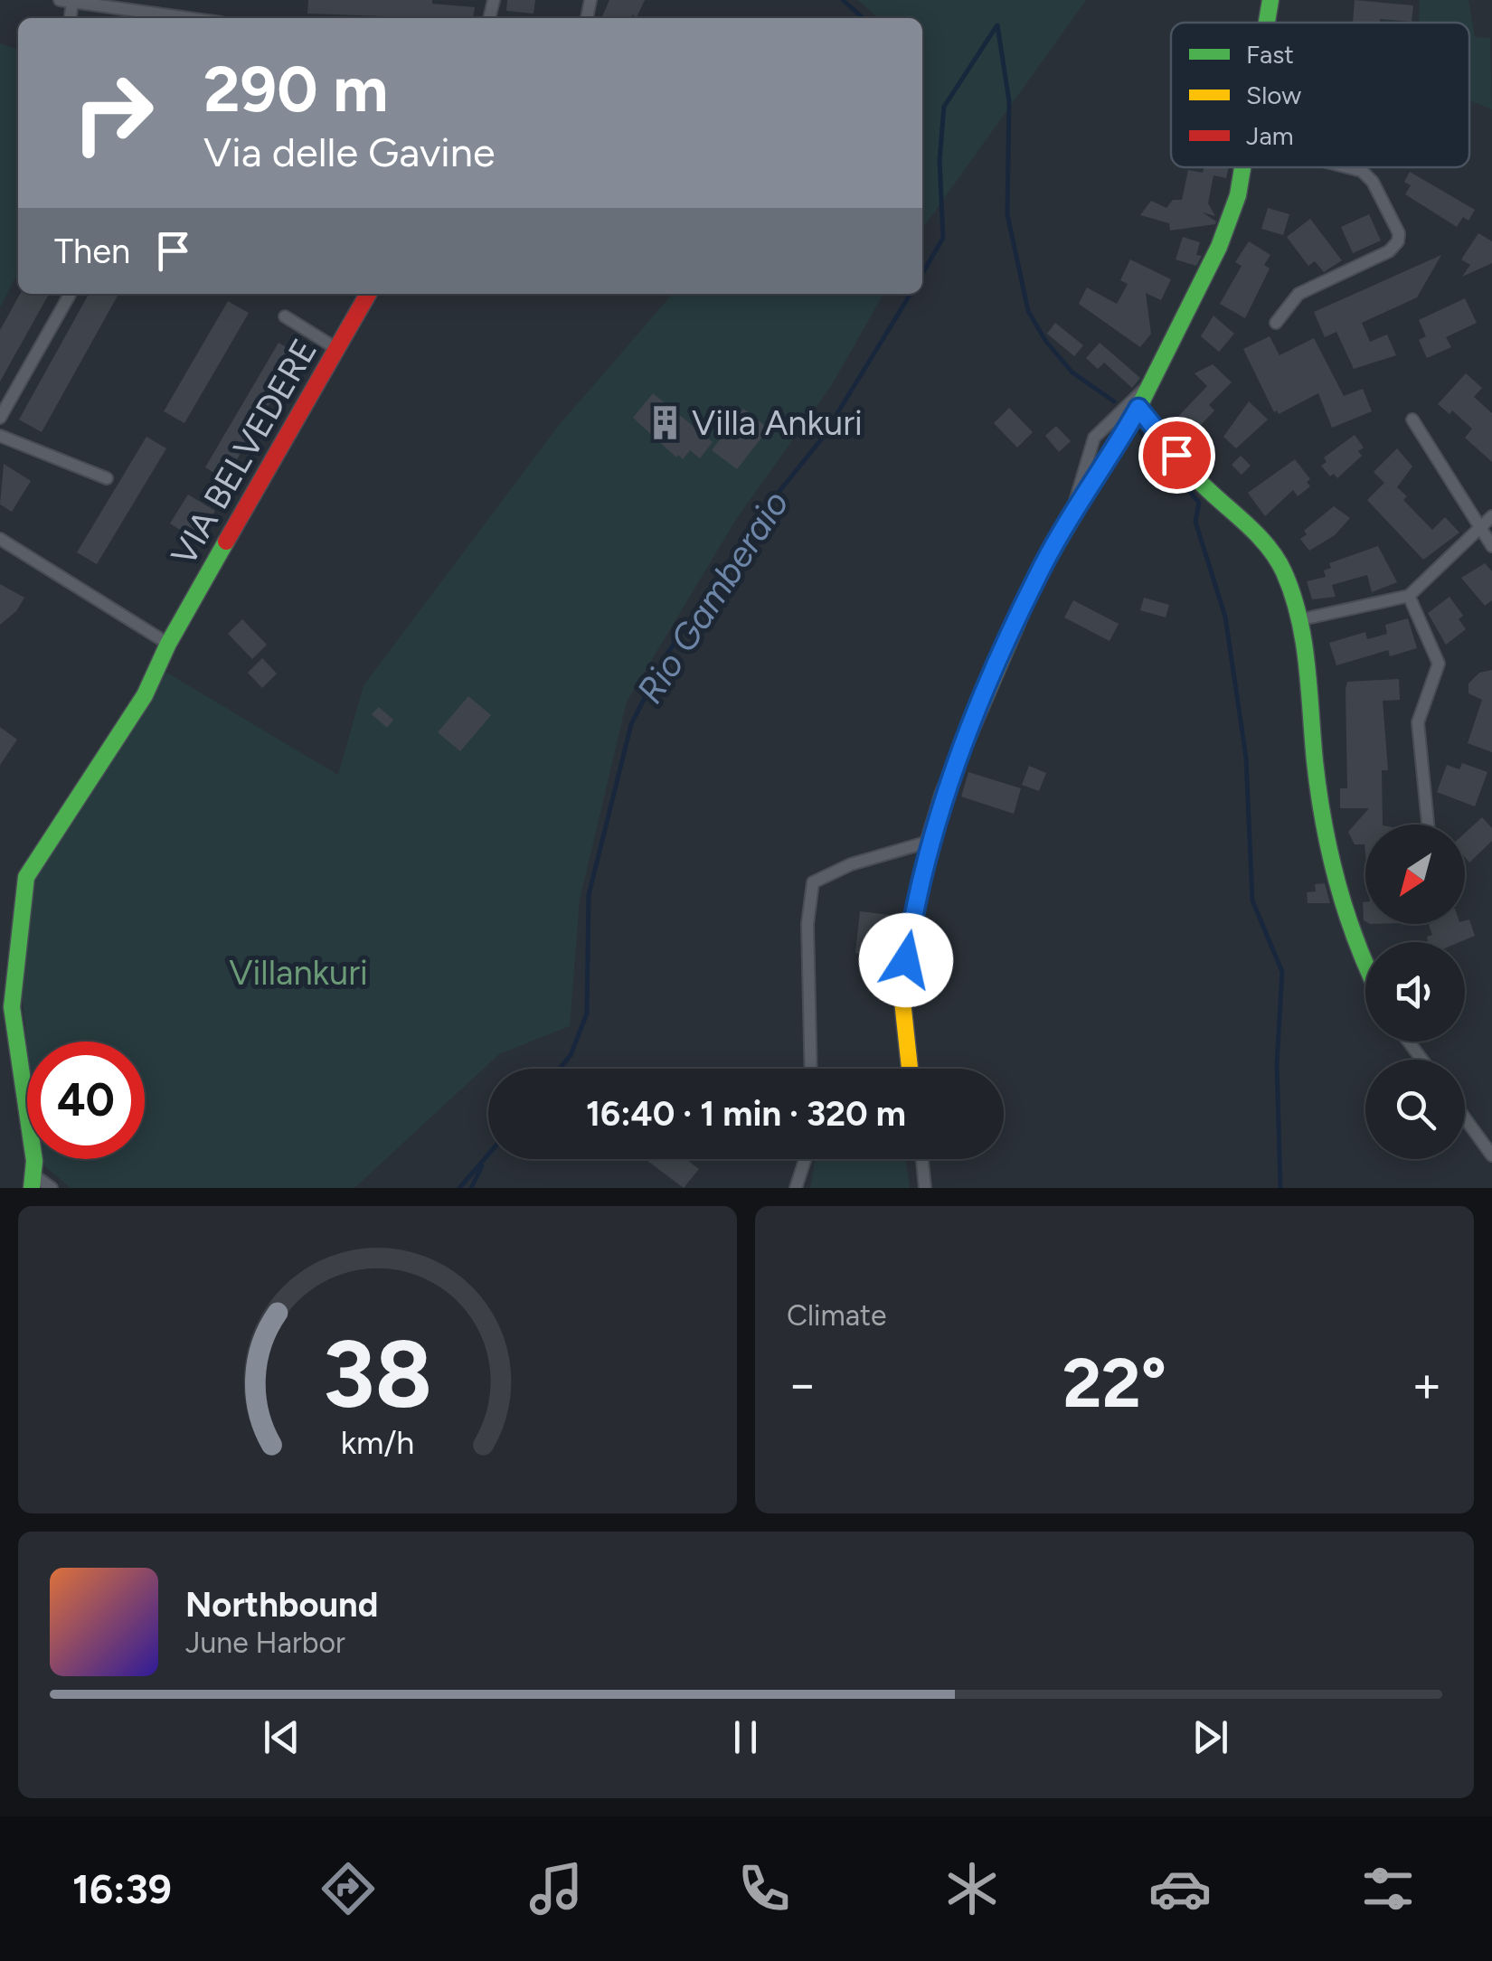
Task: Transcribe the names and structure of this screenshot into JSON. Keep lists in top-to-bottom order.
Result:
{
  "streets": {
    "street": ["VIA BELVEDERE"]
  },
  "water": ["Rio Gamberaio"],
  "parks": ["Villankuri"],
  "places": {
    "building": ["Villa Ankuri"]
  },
  "legend": ["Fast", "Slow", "Jam"],
  "north": "bottom left",
  "page": {
    "turn": ["290 m", "Via delle Gavine"],
    "then": "Then",
    "limit": "40",
    "trip": "16:40 · 1 min · 320 m",
    "tile": "Climate",
    "heat": ["−", "22°", "+"],
    "song": ["Northbound", "June Harbor"],
    "tabs": "16:39",
    "gauge": ["38", "km/h"]
  }
}
